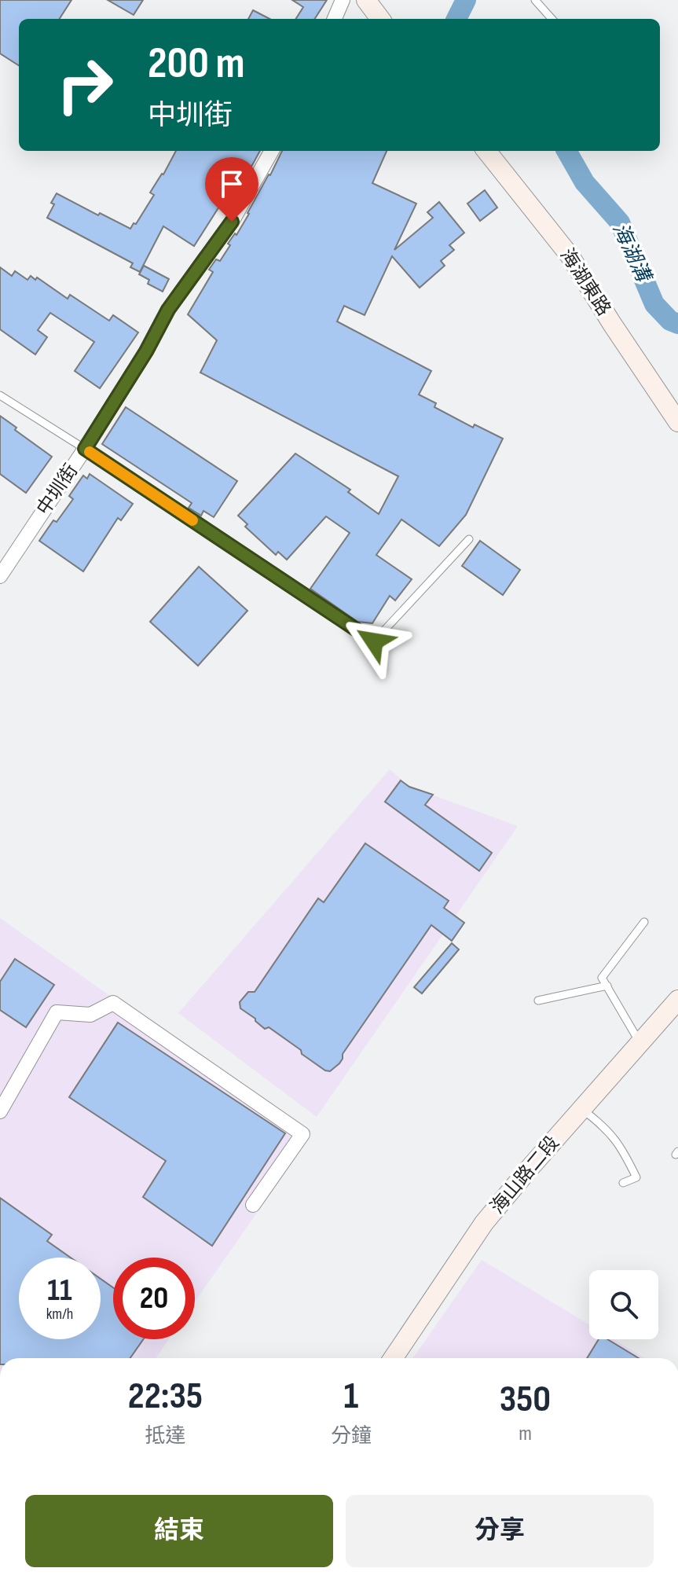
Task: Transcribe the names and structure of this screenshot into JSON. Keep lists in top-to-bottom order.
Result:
{
  "streets": {
    "main road": ["海湖東路", "海山路二段"],
    "street": ["中圳街"]
  },
  "water": ["海湖溝"],
  "page": {
    "turn": ["200 m", "中圳街"],
    "speed": "11 km/h",
    "limit": "20",
    "eta": [
      "22:35",
      "抵達",
      "1",
      "分鐘",
      "350",
      "m"
    ],
    "buttons": ["結束", "分享"]
  }
}
